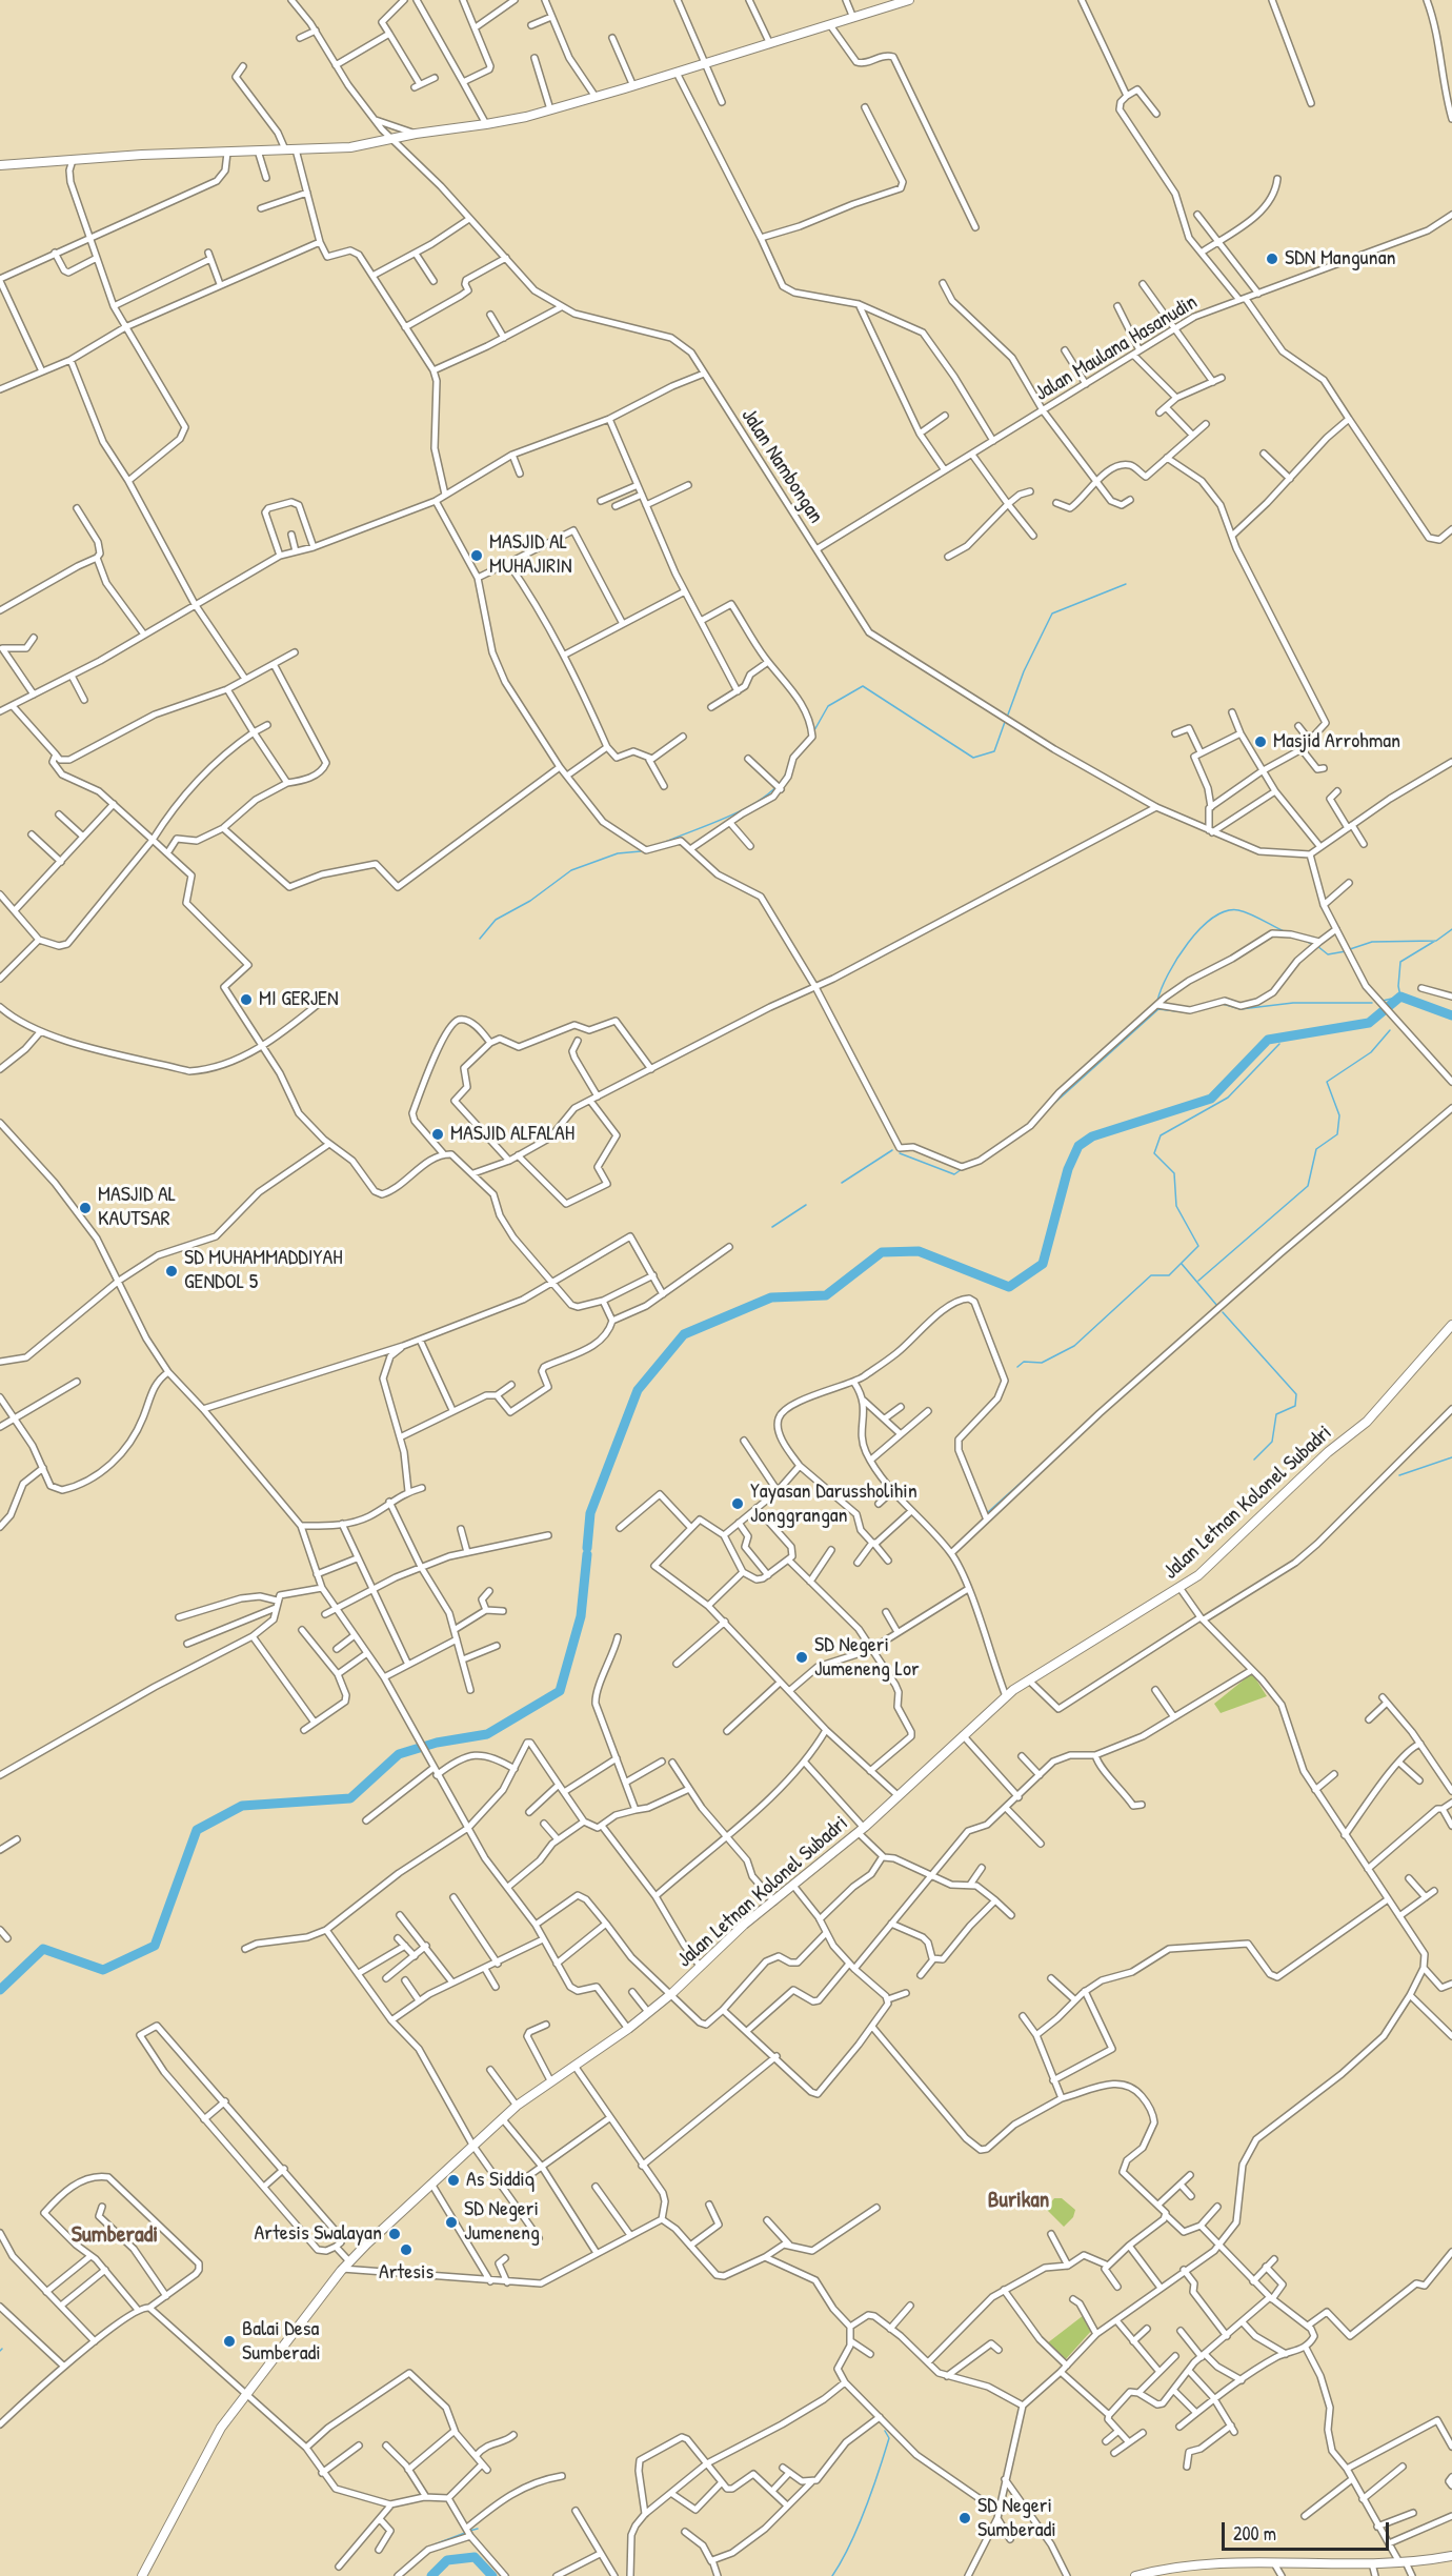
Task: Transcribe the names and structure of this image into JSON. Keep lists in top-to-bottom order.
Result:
{
  "streets": {
    "main road": ["Jalan Letnan Kolonel Subadri"],
    "street": ["Jalan Maulana Hasanudin", "Jalan Nambongan"]
  },
  "crossings": [
    ["Jalan Maulana Hasanudin", "Jalan Nambongan"]
  ],
  "districts": ["Burikan", "Sumberadi"],
  "places": [
    "SDN Mangunan",
    "MASJID AL MUHAJIRIN",
    "Masjid Arrohman",
    "MI GERJEN",
    "MASJID ALFALAH",
    "MASJID AL KAUTSAR",
    "SD MUHAMMADDIYAH GENDOL 5",
    "Yayasan Darussholihin Jonggrangan",
    "SD Negeri Jumeneng Lor",
    "As Siddiq",
    "SD Negeri Jumeneng",
    "Artesis Swalayan",
    "Artesis",
    "Balai Desa Sumberadi",
    "SD Negeri Sumberadi"
  ],
  "scale_bar": "200 m"
}
